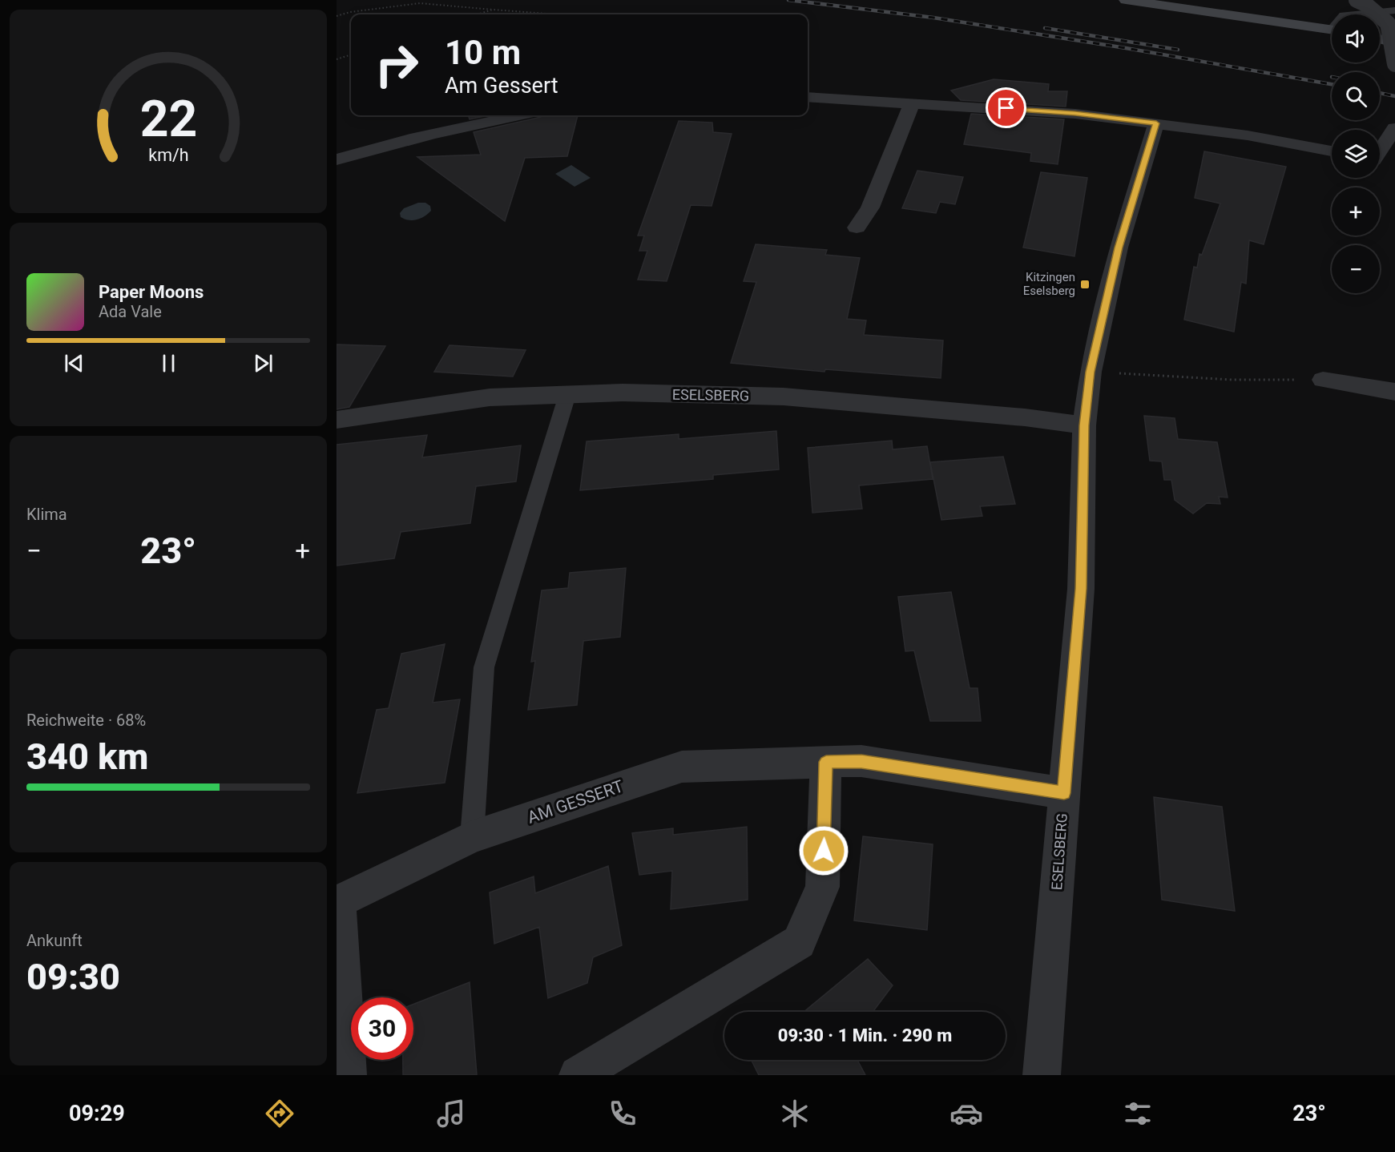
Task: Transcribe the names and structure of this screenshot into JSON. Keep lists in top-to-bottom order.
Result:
{
  "streets": {
    "street": ["ESELSBERG", "AM GESSERT"]
  },
  "crossings": [
    ["ESELSBERG", "AM GESSERT"]
  ],
  "places": {
    "transit": ["Kitzingen Eselsberg"]
  },
  "page": {
    "map_buttons": ["+", "−"],
    "turn": ["10 m", "Am Gessert"],
    "song": ["Paper Moons", "Ada Vale"],
    "tile": [
      "Klima",
      ["Reichweite · 68%", "340 km"],
      ["Ankunft", "09:30"]
    ],
    "heat": ["−", "23°", "+"],
    "limit": "30",
    "trip": "09:30 · 1 Min. · 290 m",
    "tabs": ["09:29", "23°"],
    "gauge": ["22", "km/h"]
  }
}
